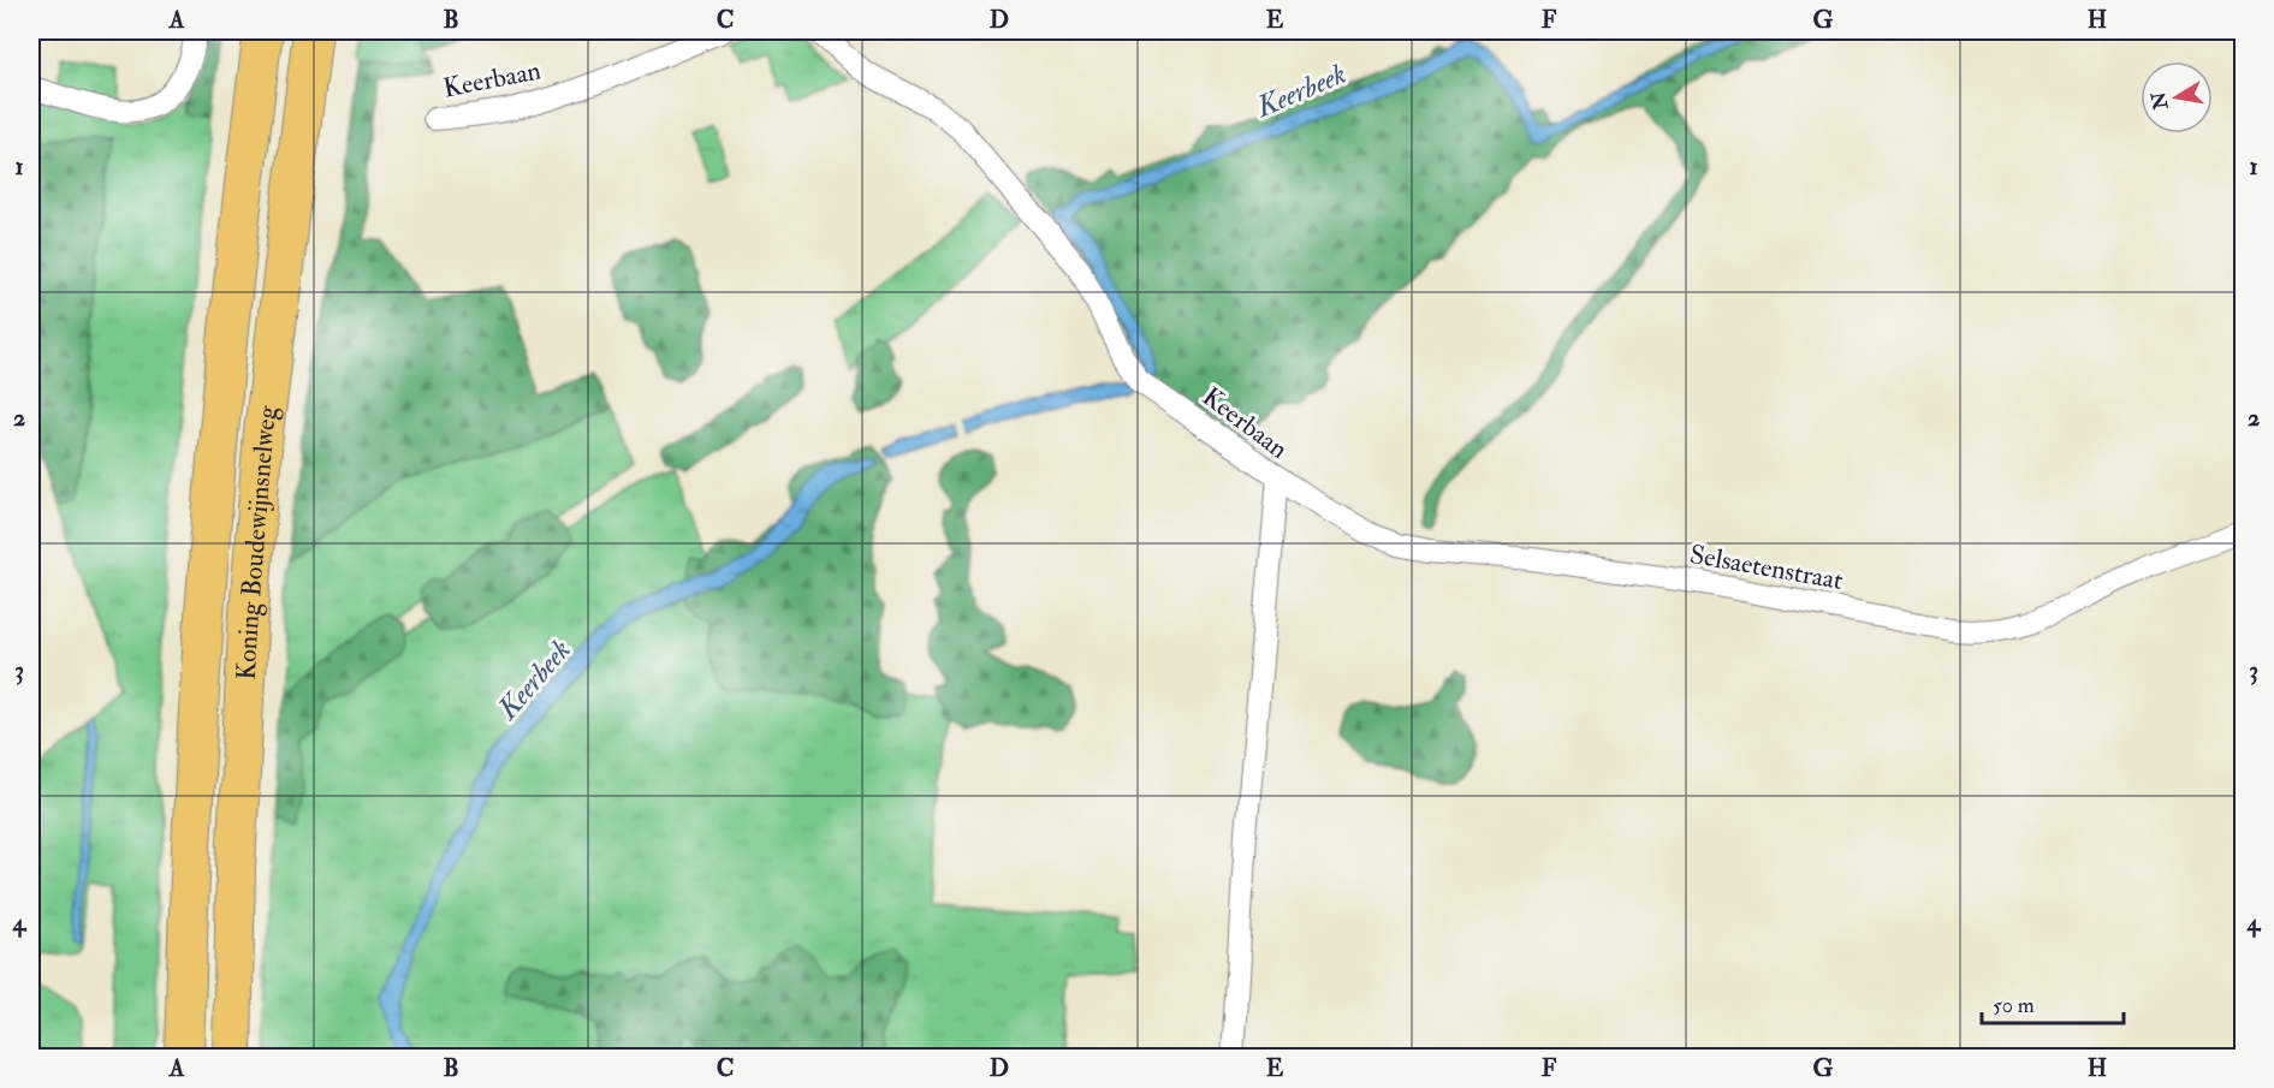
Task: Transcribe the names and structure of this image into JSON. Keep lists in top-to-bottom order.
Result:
{
  "streets": {
    "highway": ["Koning Boudewijnsnelweg"],
    "street": ["Keerbaan", "Selsaetenstraat"]
  },
  "crossings": [
    ["Keerbaan", "Selsaetenstraat"]
  ],
  "water": ["Keerbeek"],
  "scale_bar": "50 m",
  "north": "left",
  "grid": {
    "columns": [
      "A",
      "B",
      "C",
      "D",
      "E",
      "F",
      "G",
      "H"
    ],
    "rows": [
      "1",
      "2",
      "3",
      "4"
    ]
  }
}
